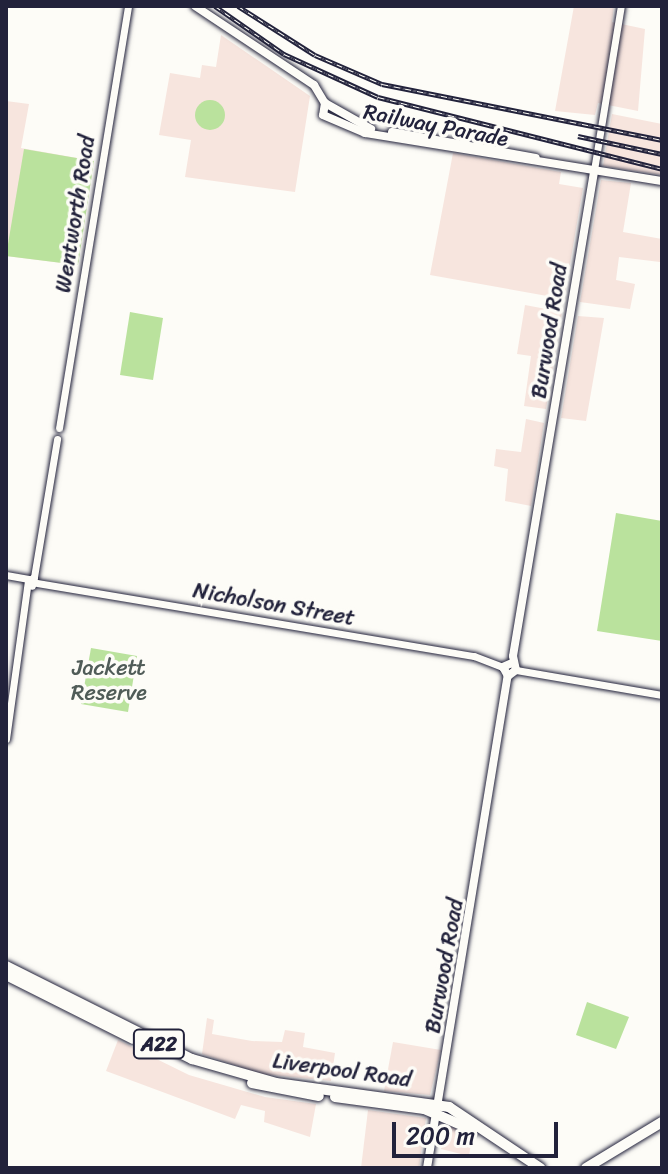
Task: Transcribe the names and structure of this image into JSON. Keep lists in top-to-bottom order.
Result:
{
  "streets": {
    "highway": ["A22", "Liverpool Road"],
    "main road": ["Railway Parade", "Burwood Road"],
    "street": ["Wentworth Road", "Nicholson Street"]
  },
  "crossings": [
    ["Railway Parade", "Burwood Road"],
    ["Wentworth Road", "Nicholson Street"],
    ["Burwood Road", "Liverpool Road"]
  ],
  "parks": ["Jackett Reserve"],
  "scale_bar": "200 m"
}
